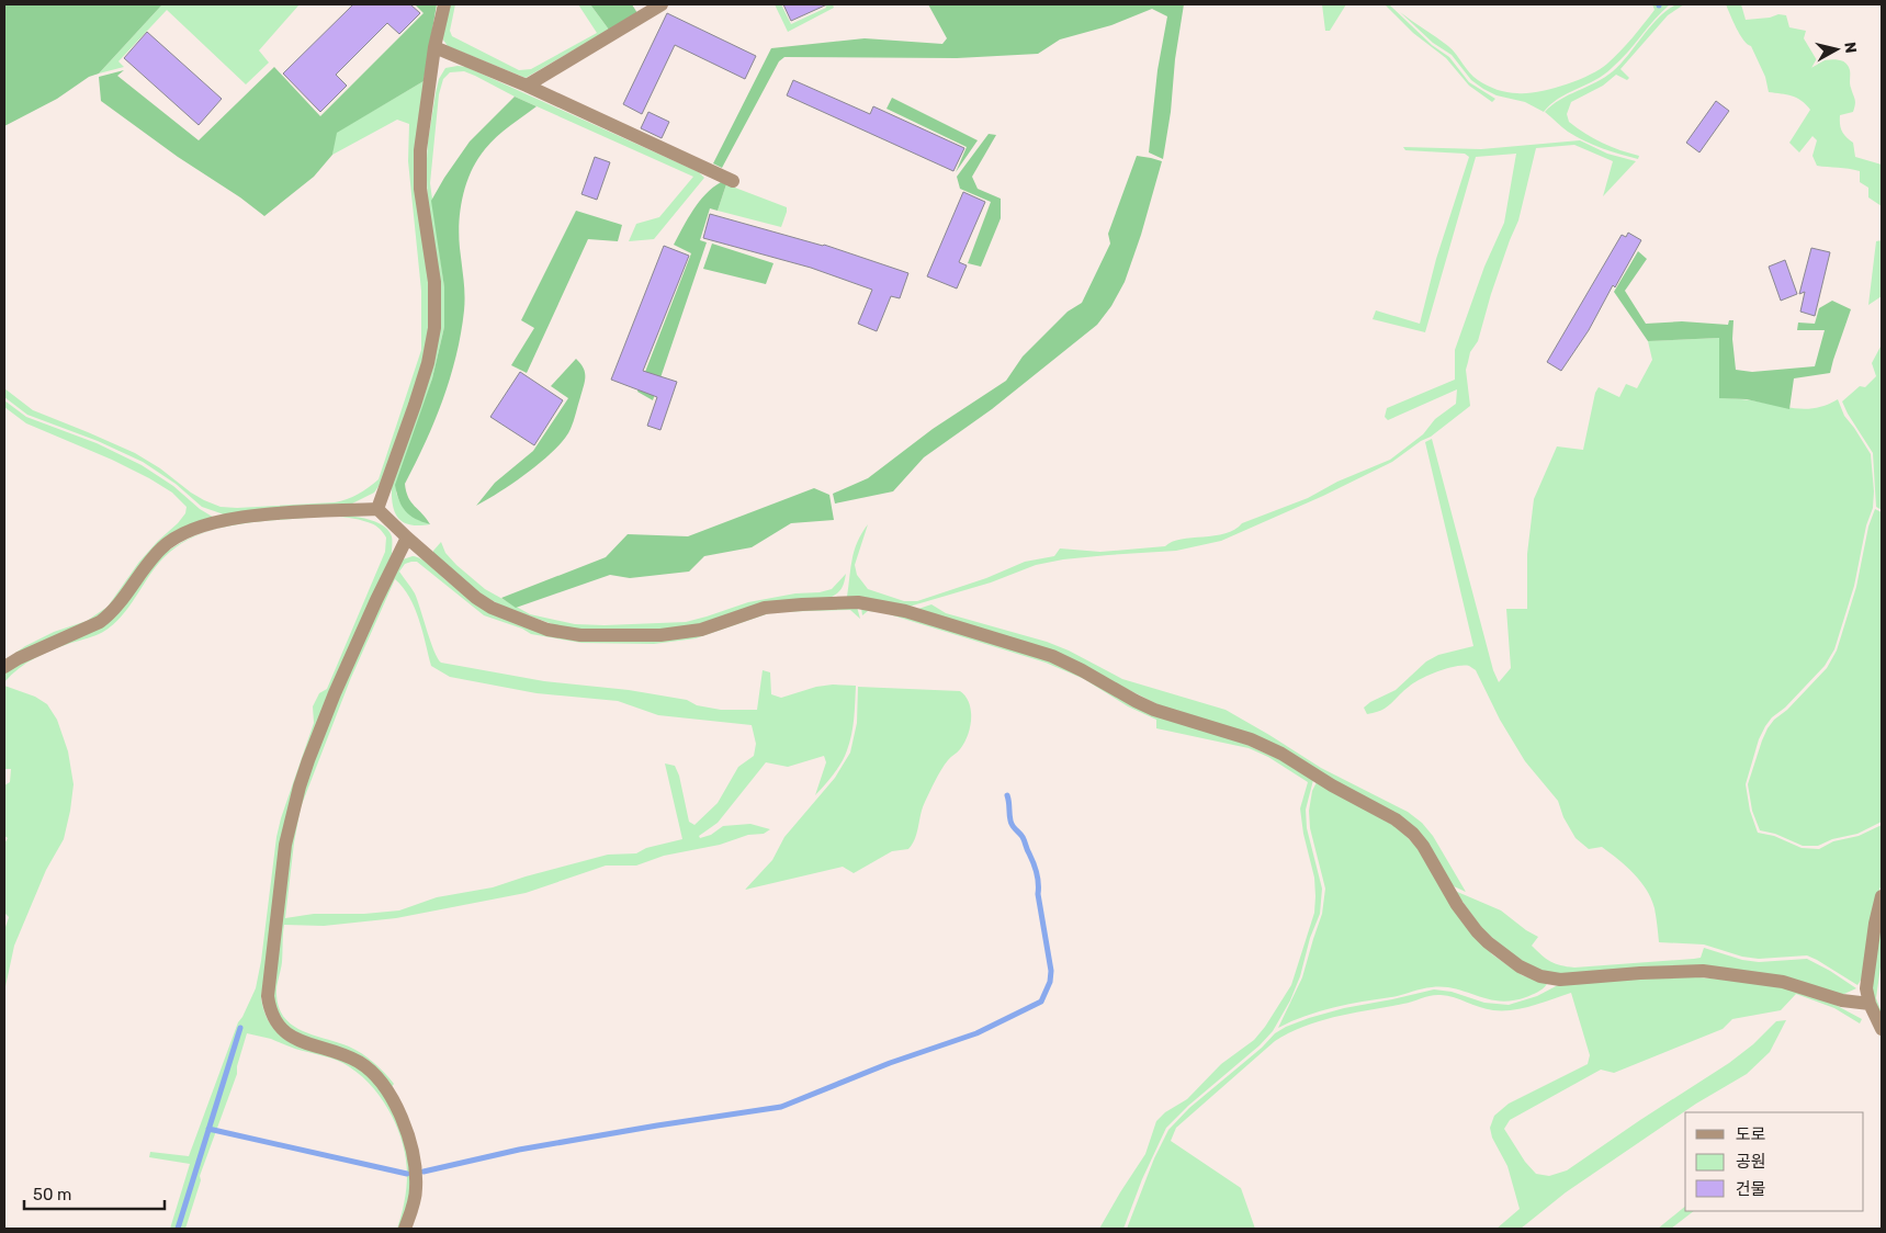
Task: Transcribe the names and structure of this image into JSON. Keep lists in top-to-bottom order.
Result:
{
  "legend": ["도로", "공원", "건물"],
  "scale_bar": "50 m",
  "north": "right"
}
